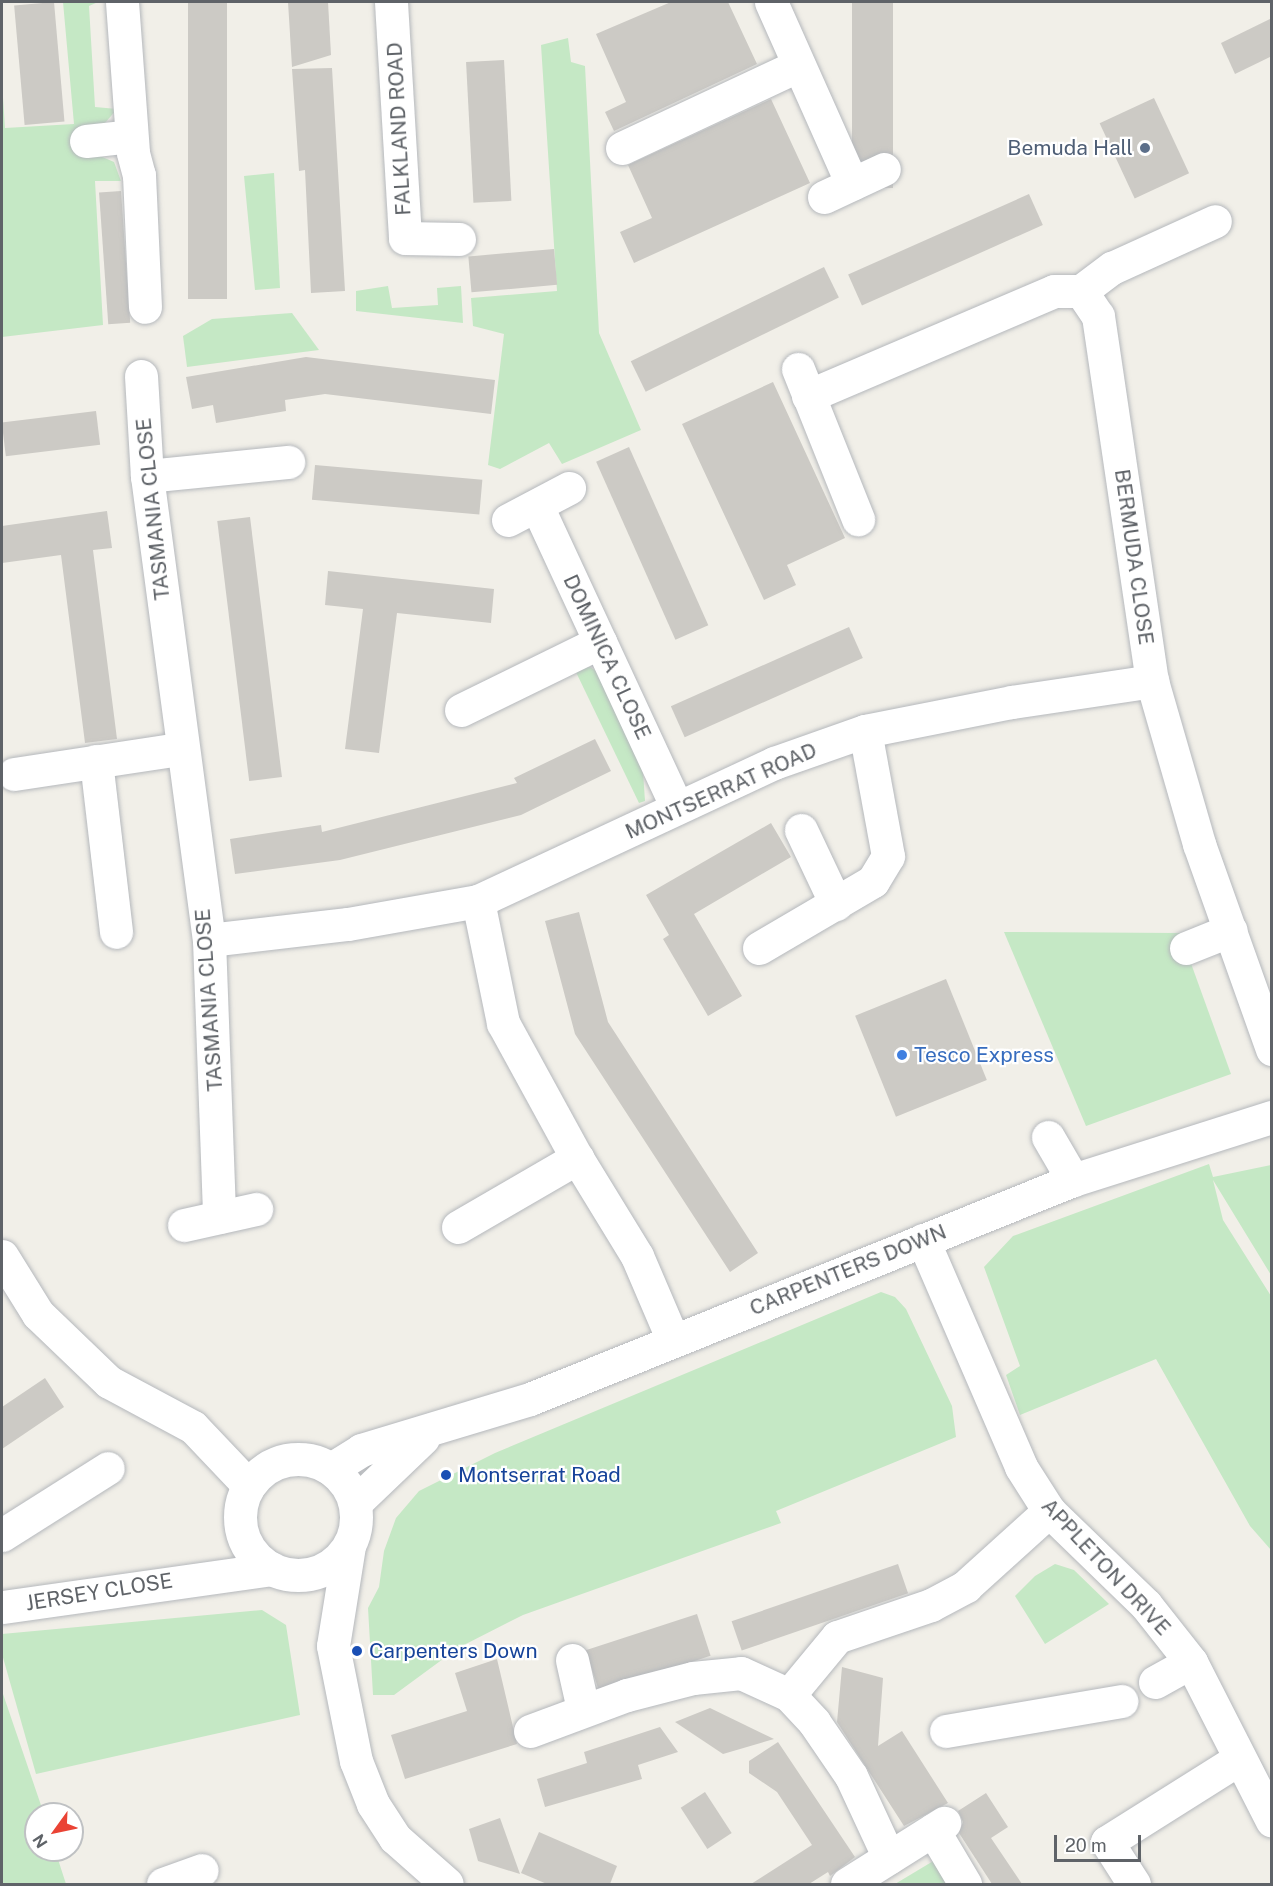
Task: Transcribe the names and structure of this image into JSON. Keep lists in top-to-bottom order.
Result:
{
  "streets": {
    "street": [
      "FALKLAND ROAD",
      "TASMANIA CLOSE",
      "BERMUDA CLOSE",
      "DOMINICA CLOSE",
      "MONTSERRAT ROAD",
      "CARPENTERS DOWN",
      "APPLETON DRIVE",
      "JERSEY CLOSE"
    ]
  },
  "crossings": [
    ["TASMANIA CLOSE", "MONTSERRAT ROAD"],
    ["BERMUDA CLOSE", "MONTSERRAT ROAD"],
    ["DOMINICA CLOSE", "MONTSERRAT ROAD"],
    ["CARPENTERS DOWN", "APPLETON DRIVE"],
    ["CARPENTERS DOWN", "JERSEY CLOSE"]
  ],
  "places": [
    "Bemuda Hall",
    "Tesco Express",
    "Montserrat Road",
    "Carpenters Down"
  ],
  "scale_bar": "20 m",
  "north": "bottom left"
}
